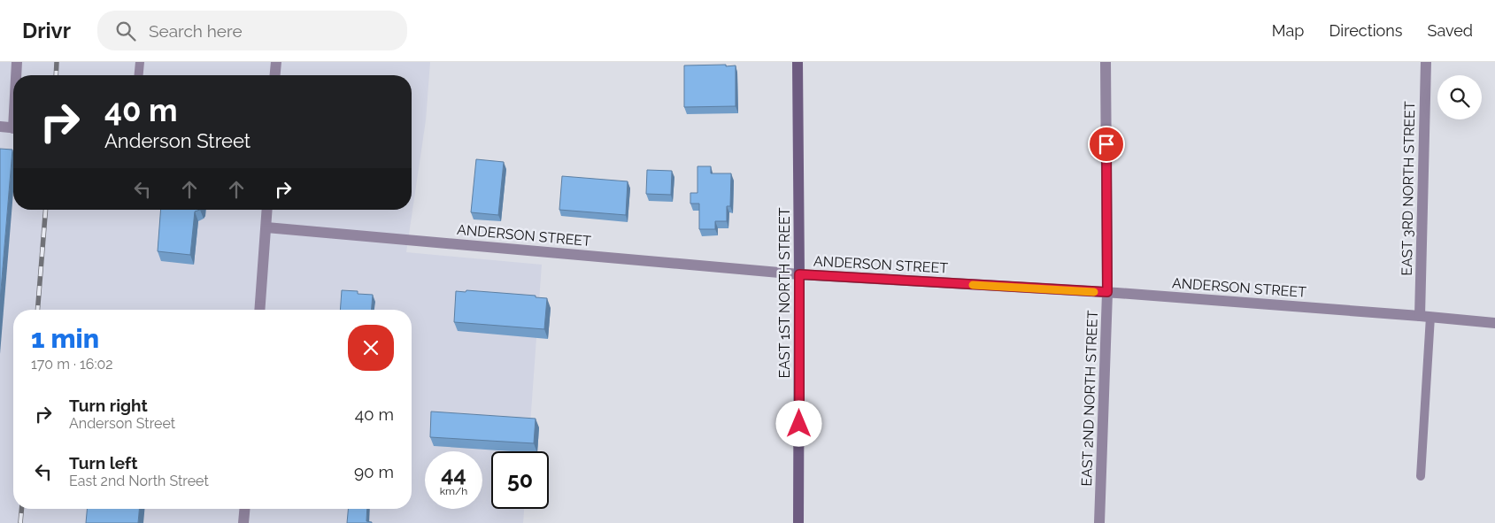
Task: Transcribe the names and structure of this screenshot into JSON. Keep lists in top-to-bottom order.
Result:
{
  "streets": {
    "main road": ["EAST 1ST NORTH STREET"],
    "street": ["EAST 3RD NORTH STREET", "ANDERSON STREET", "EAST 2ND NORTH STREET"]
  },
  "crossings": [
    ["EAST 3RD NORTH STREET", "ANDERSON STREET"],
    ["ANDERSON STREET", "EAST 1ST NORTH STREET"],
    ["ANDERSON STREET", "EAST 2ND NORTH STREET"]
  ],
  "page": {
    "header": "Drivr",
    "search": "Search here",
    "nav": ["Map", "Directions", "Saved"],
    "turn": ["40 m", "Anderson Street"],
    "heading": ["1 min", "170 m · 16:02"],
    "list": [
      {
        "name": "Turn right",
        "note": "Anderson Street",
        "value": "40 m"
      },
      {
        "name": "Turn left",
        "note": "East 2nd North Street",
        "value": "90 m"
      }
    ],
    "speed": "44 km/h",
    "limit": "50"
  }
}
